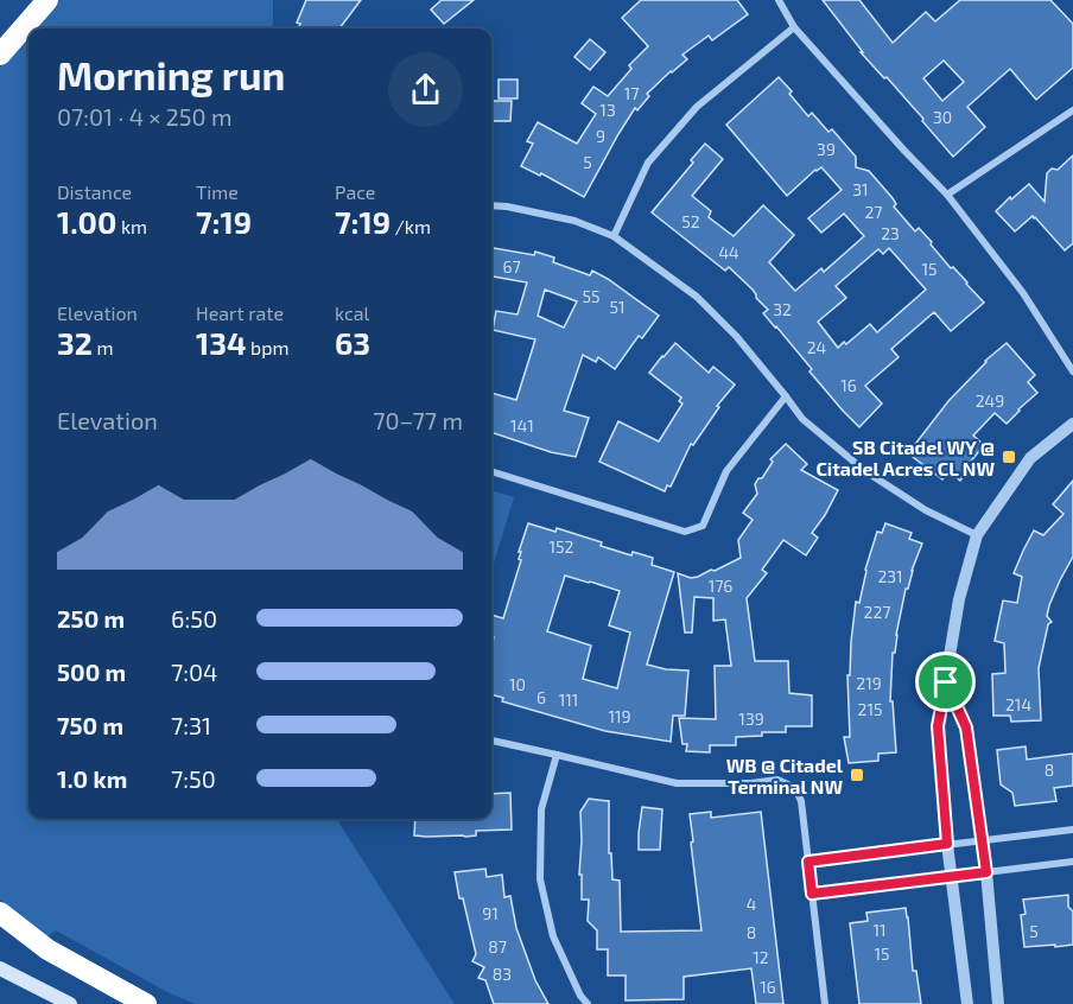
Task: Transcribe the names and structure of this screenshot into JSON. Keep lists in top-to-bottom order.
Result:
{
  "places": {
    "transit": ["SB Citadel WY @ Citadel Acres CL NW", "WB @ Citadel Terminal NW"]
  },
  "house_numbers": [
    "17",
    "13",
    "30",
    "9",
    "39",
    "5",
    "31",
    "27",
    "52",
    "23",
    "44",
    "67",
    "15",
    "55",
    "51",
    "32",
    "24",
    "16",
    "249",
    "141",
    "152",
    "231",
    "176",
    "227",
    "219",
    "10",
    "6",
    "111",
    "214",
    "215",
    "119",
    "139",
    "8",
    "4",
    "91",
    "11",
    "5",
    "8",
    "87",
    "15",
    "12",
    "83",
    "16"
  ],
  "page": {
    "heading": ["Morning run", "07:01 · 4 × 250 m"],
    "stats": [
      ["Distance", "1.00 km"],
      ["Time", "7:19"],
      ["Pace", "7:19 /km"],
      ["Elevation", "32 m"],
      ["Heart rate", "134 bpm"],
      ["kcal", "63"]
    ],
    "chart": ["Elevation", "70–77 m"],
    "list": [
      {
        "name": "250 m",
        "note": "6:50"
      },
      {
        "name": "500 m",
        "note": "7:04"
      },
      {
        "name": "750 m",
        "note": "7:31"
      },
      {
        "name": "1.0 km",
        "note": "7:50"
      }
    ]
  }
}
